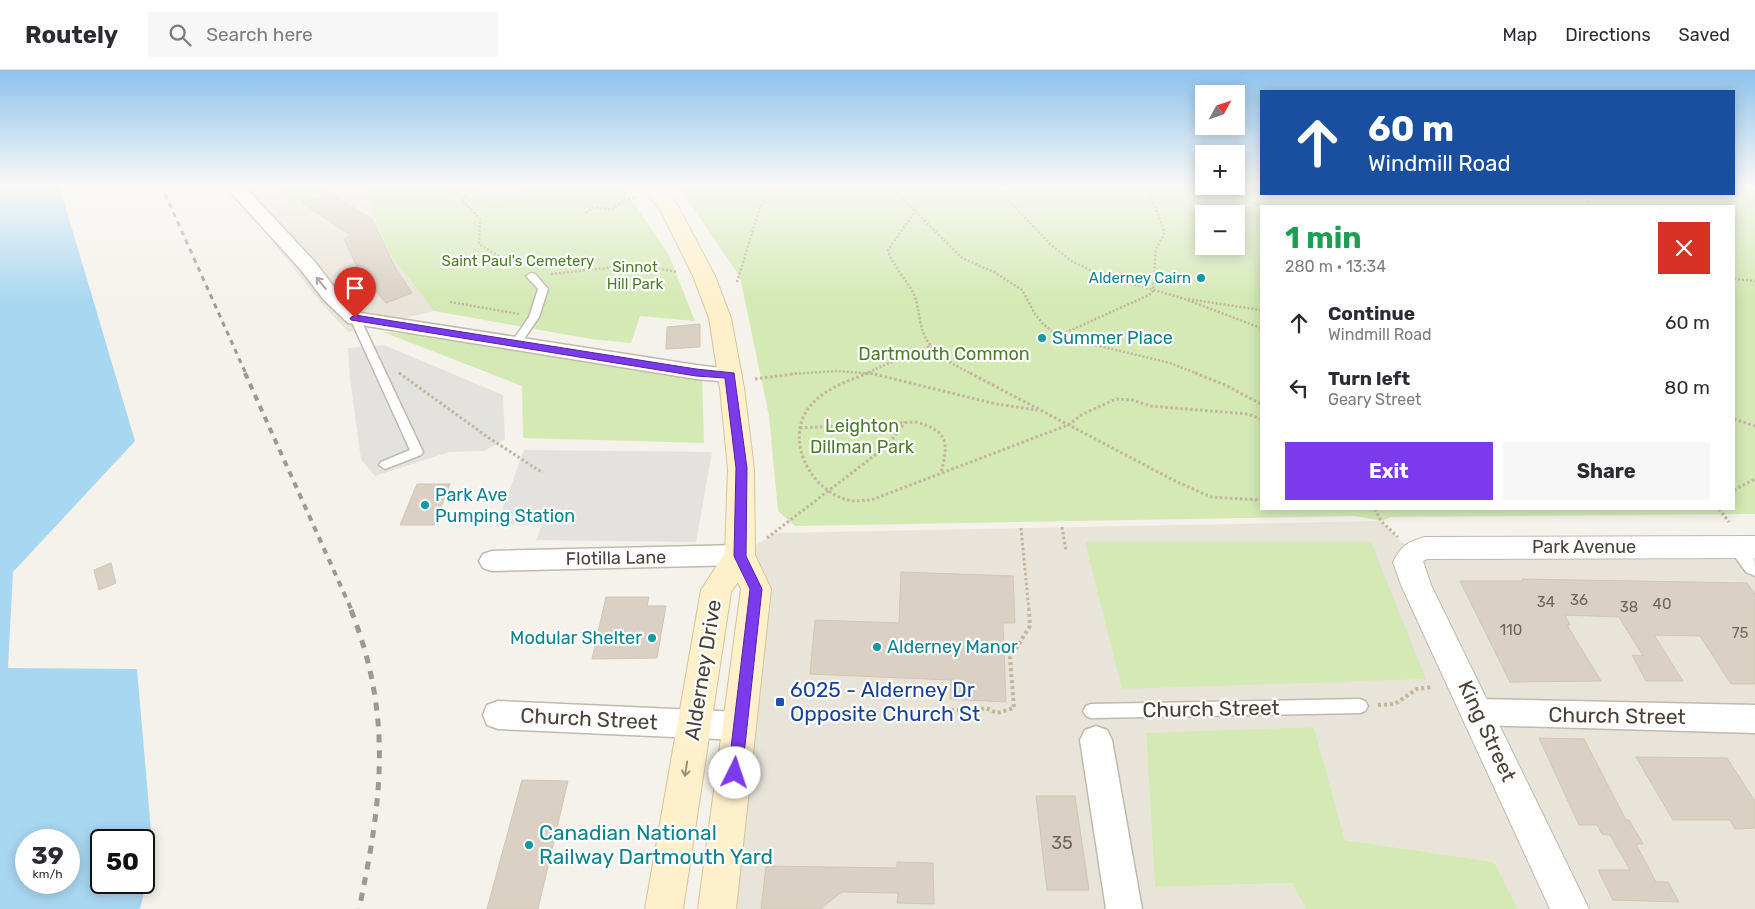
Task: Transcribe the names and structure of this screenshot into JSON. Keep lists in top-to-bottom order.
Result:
{
  "streets": {
    "main road": ["Alderney Drive"],
    "street": [
      "Park Avenue",
      "Flotilla Lane",
      "Church Street",
      "King Street"
    ]
  },
  "crossings": [
    ["Park Avenue", "King Street"],
    ["Flotilla Lane", "Alderney Drive"],
    ["Alderney Drive", "Church Street"],
    ["Church Street", "King Street"]
  ],
  "parks": [
    "Saint Paul's Cemetery",
    "Sinnot Hill Park",
    "Dartmouth Common",
    "Leighton Dillman Park"
  ],
  "places": {
    "other": [
      "Alderney Cairn",
      "Summer Place",
      "Park Ave Pumping Station",
      "Modular Shelter",
      "Alderney Manor",
      "Canadian National Railway Dartmouth Yard"
    ],
    "transit": ["6025 - Alderney Dr Opposite Church St"]
  },
  "house_numbers": [
    "36",
    "34",
    "40",
    "38",
    "110",
    "75",
    "35"
  ],
  "north": "top right",
  "page": {
    "header": "Routely",
    "search": "Search here",
    "nav": ["Map", "Directions", "Saved"],
    "map_buttons": ["+", "−"],
    "turn": ["60 m", "Windmill Road"],
    "heading": ["1 min", "280 m · 13:34"],
    "list": [
      {
        "name": "Continue",
        "note": "Windmill Road",
        "value": "60 m"
      },
      {
        "name": "Turn left",
        "note": "Geary Street",
        "value": "80 m"
      }
    ],
    "buttons": ["Exit", "Share"],
    "speed": "39 km/h",
    "limit": "50"
  }
}
